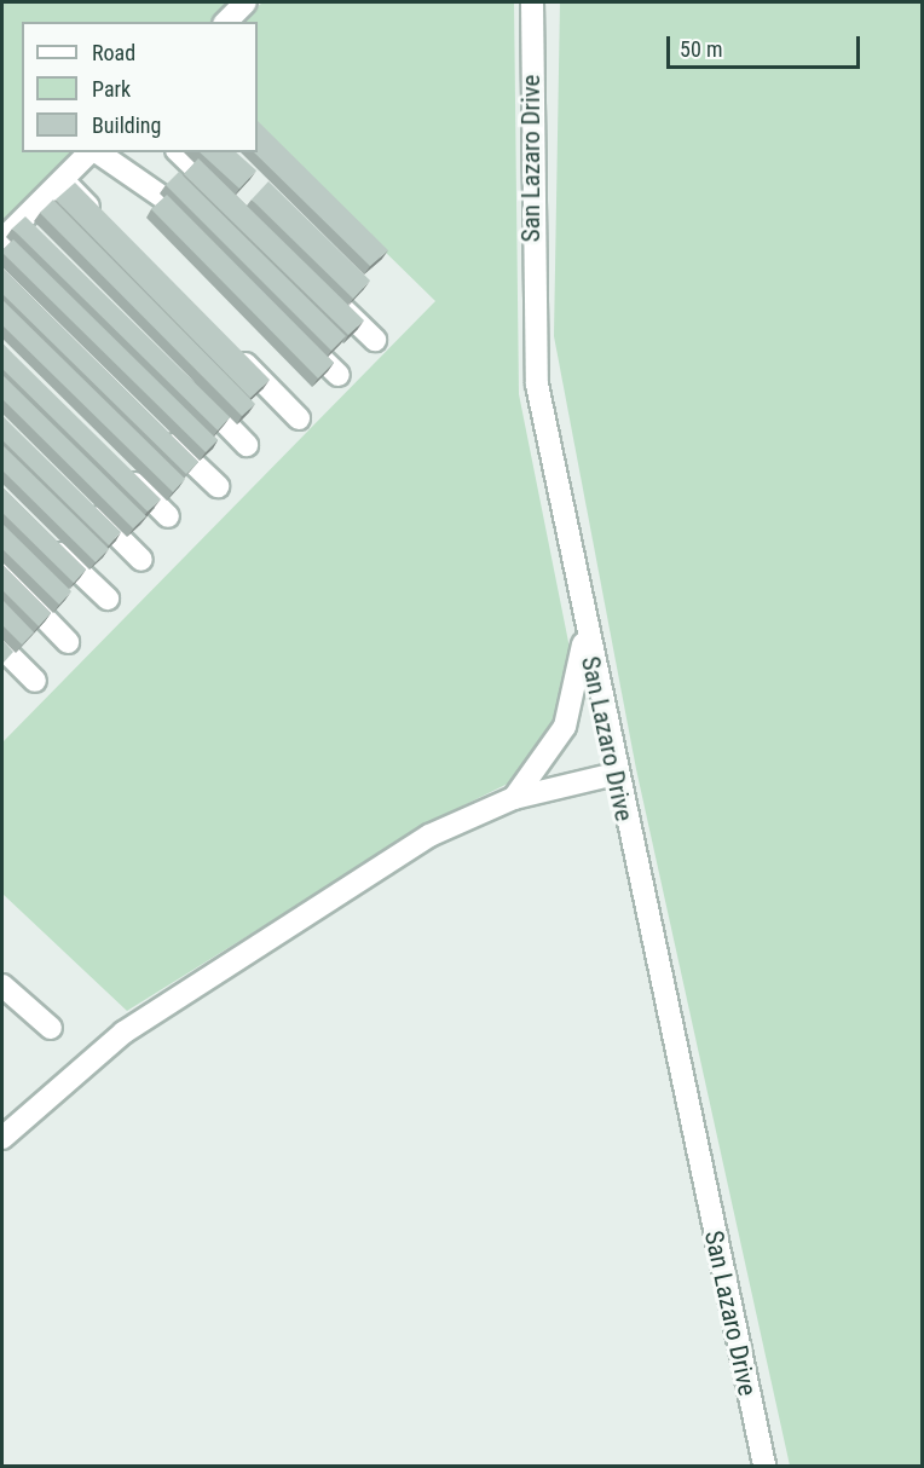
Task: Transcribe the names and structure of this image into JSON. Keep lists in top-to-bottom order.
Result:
{
  "streets": {
    "street": ["San Lazaro Drive"]
  },
  "legend": ["Road", "Park", "Building"],
  "scale_bar": "50 m"
}
